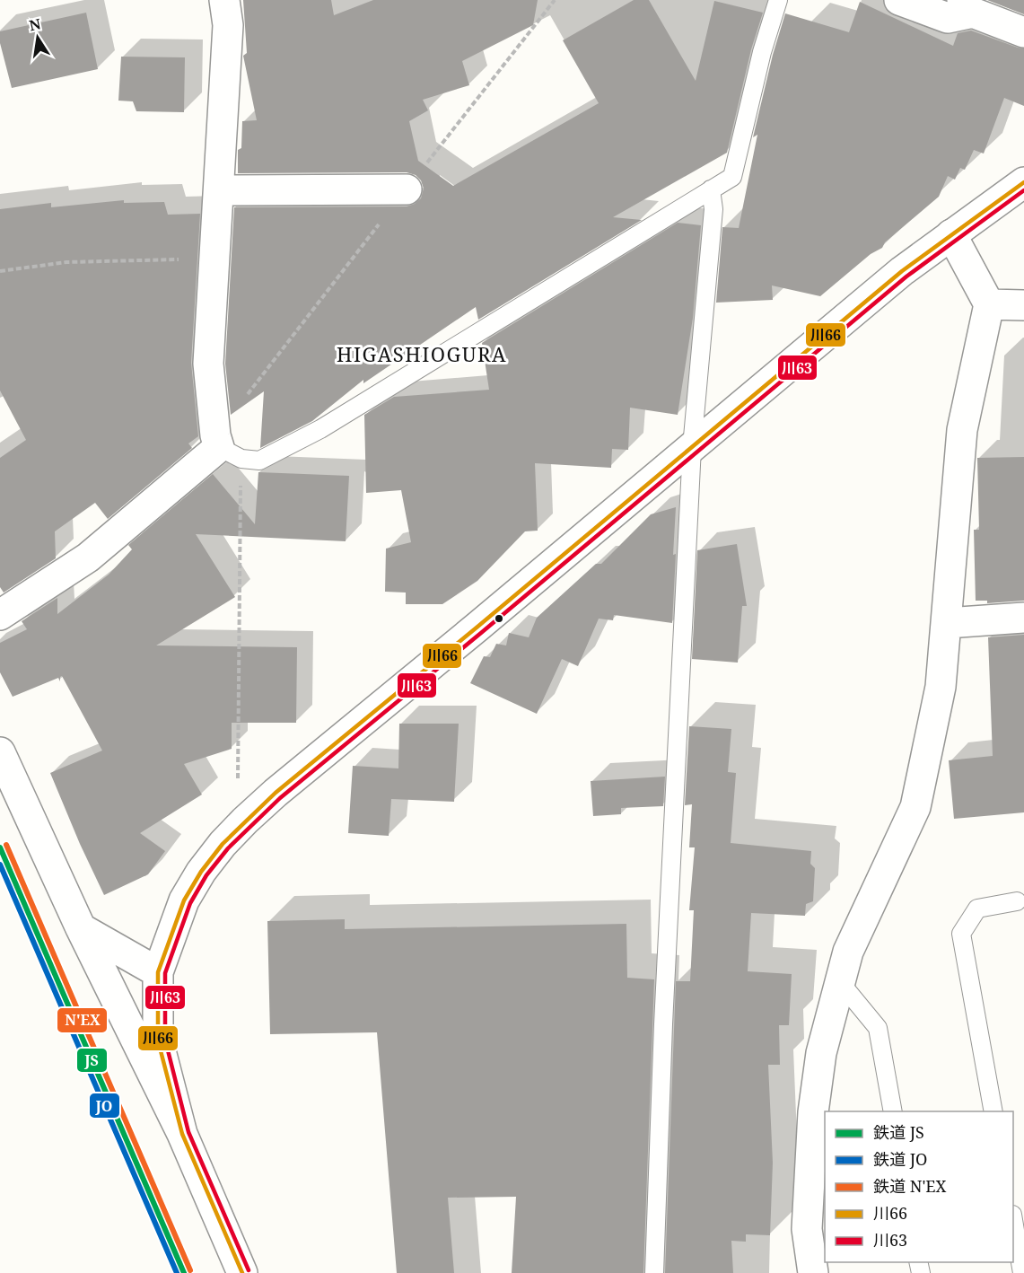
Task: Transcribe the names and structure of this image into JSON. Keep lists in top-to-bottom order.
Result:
{
  "districts": ["HIGASHIOGURA"],
  "lines": [
    "transit line 川66",
    "transit line 川63",
    "rail line N'EX",
    "rail line JS",
    "rail line JO"
  ],
  "legend": [
    "鉄道 JS",
    "鉄道 JO",
    "鉄道 N'EX",
    "川66",
    "川63"
  ],
  "north": "top"
}
